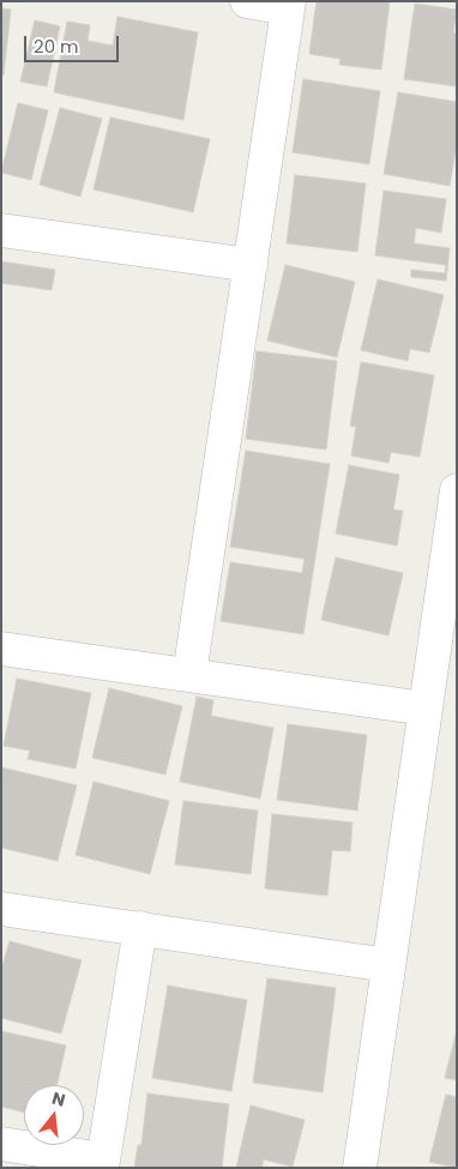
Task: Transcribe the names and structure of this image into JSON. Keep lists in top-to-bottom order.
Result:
{
  "scale_bar": "20 m",
  "north": "top"
}
